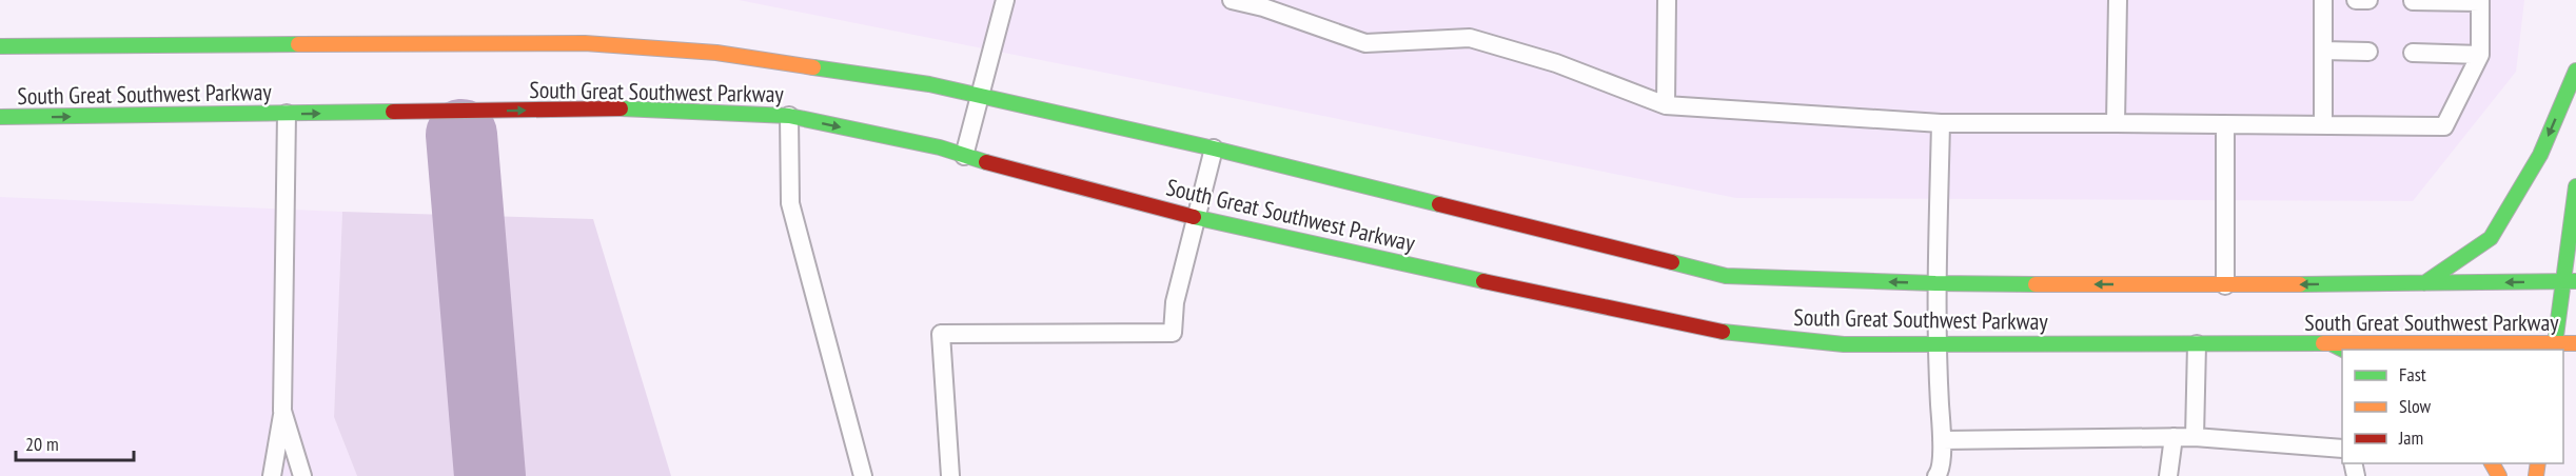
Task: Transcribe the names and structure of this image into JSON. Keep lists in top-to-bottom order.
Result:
{
  "streets": {
    "main road": ["South Great Southwest Parkway"]
  },
  "legend": ["Fast", "Slow", "Jam"],
  "scale_bar": "20 m"
}
